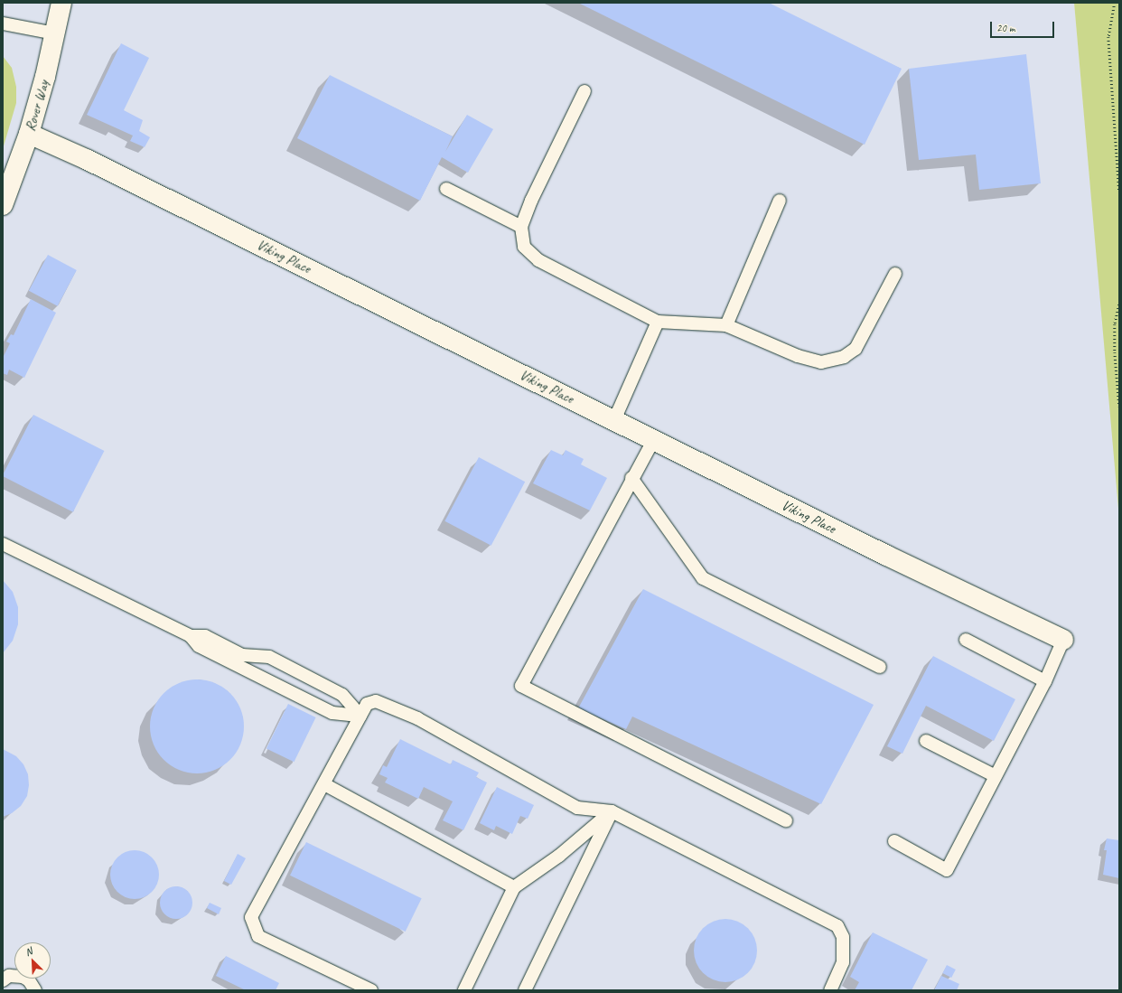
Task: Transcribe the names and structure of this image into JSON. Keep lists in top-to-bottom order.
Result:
{
  "streets": {
    "street": ["Rover Way", "Viking Place"]
  },
  "crossings": [
    ["Rover Way", "Viking Place"]
  ],
  "scale_bar": "20 m",
  "north": "top left"
}
